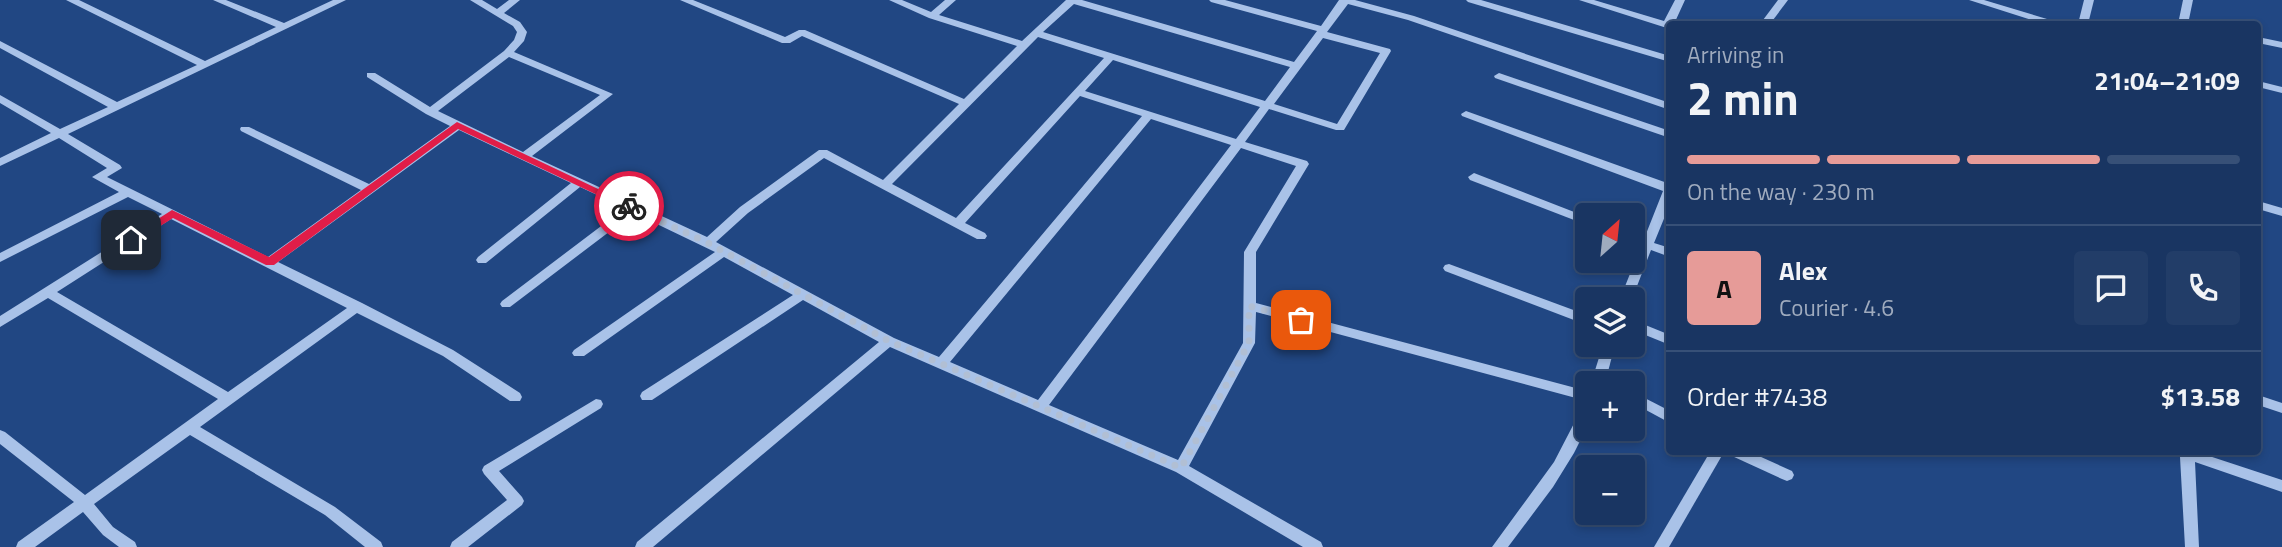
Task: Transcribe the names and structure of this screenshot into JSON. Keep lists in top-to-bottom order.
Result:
{
  "north": "top right",
  "page": {
    "heading": ["2 min", "Arriving in", "21:04–21:09"],
    "panel": [
      "Alex",
      "Courier · 4.6",
      "Order #7438",
      "$13.58"
    ],
    "bar": "On the way · 230 m",
    "map_buttons": ["+", "−"],
    "round": "A"
  }
}
